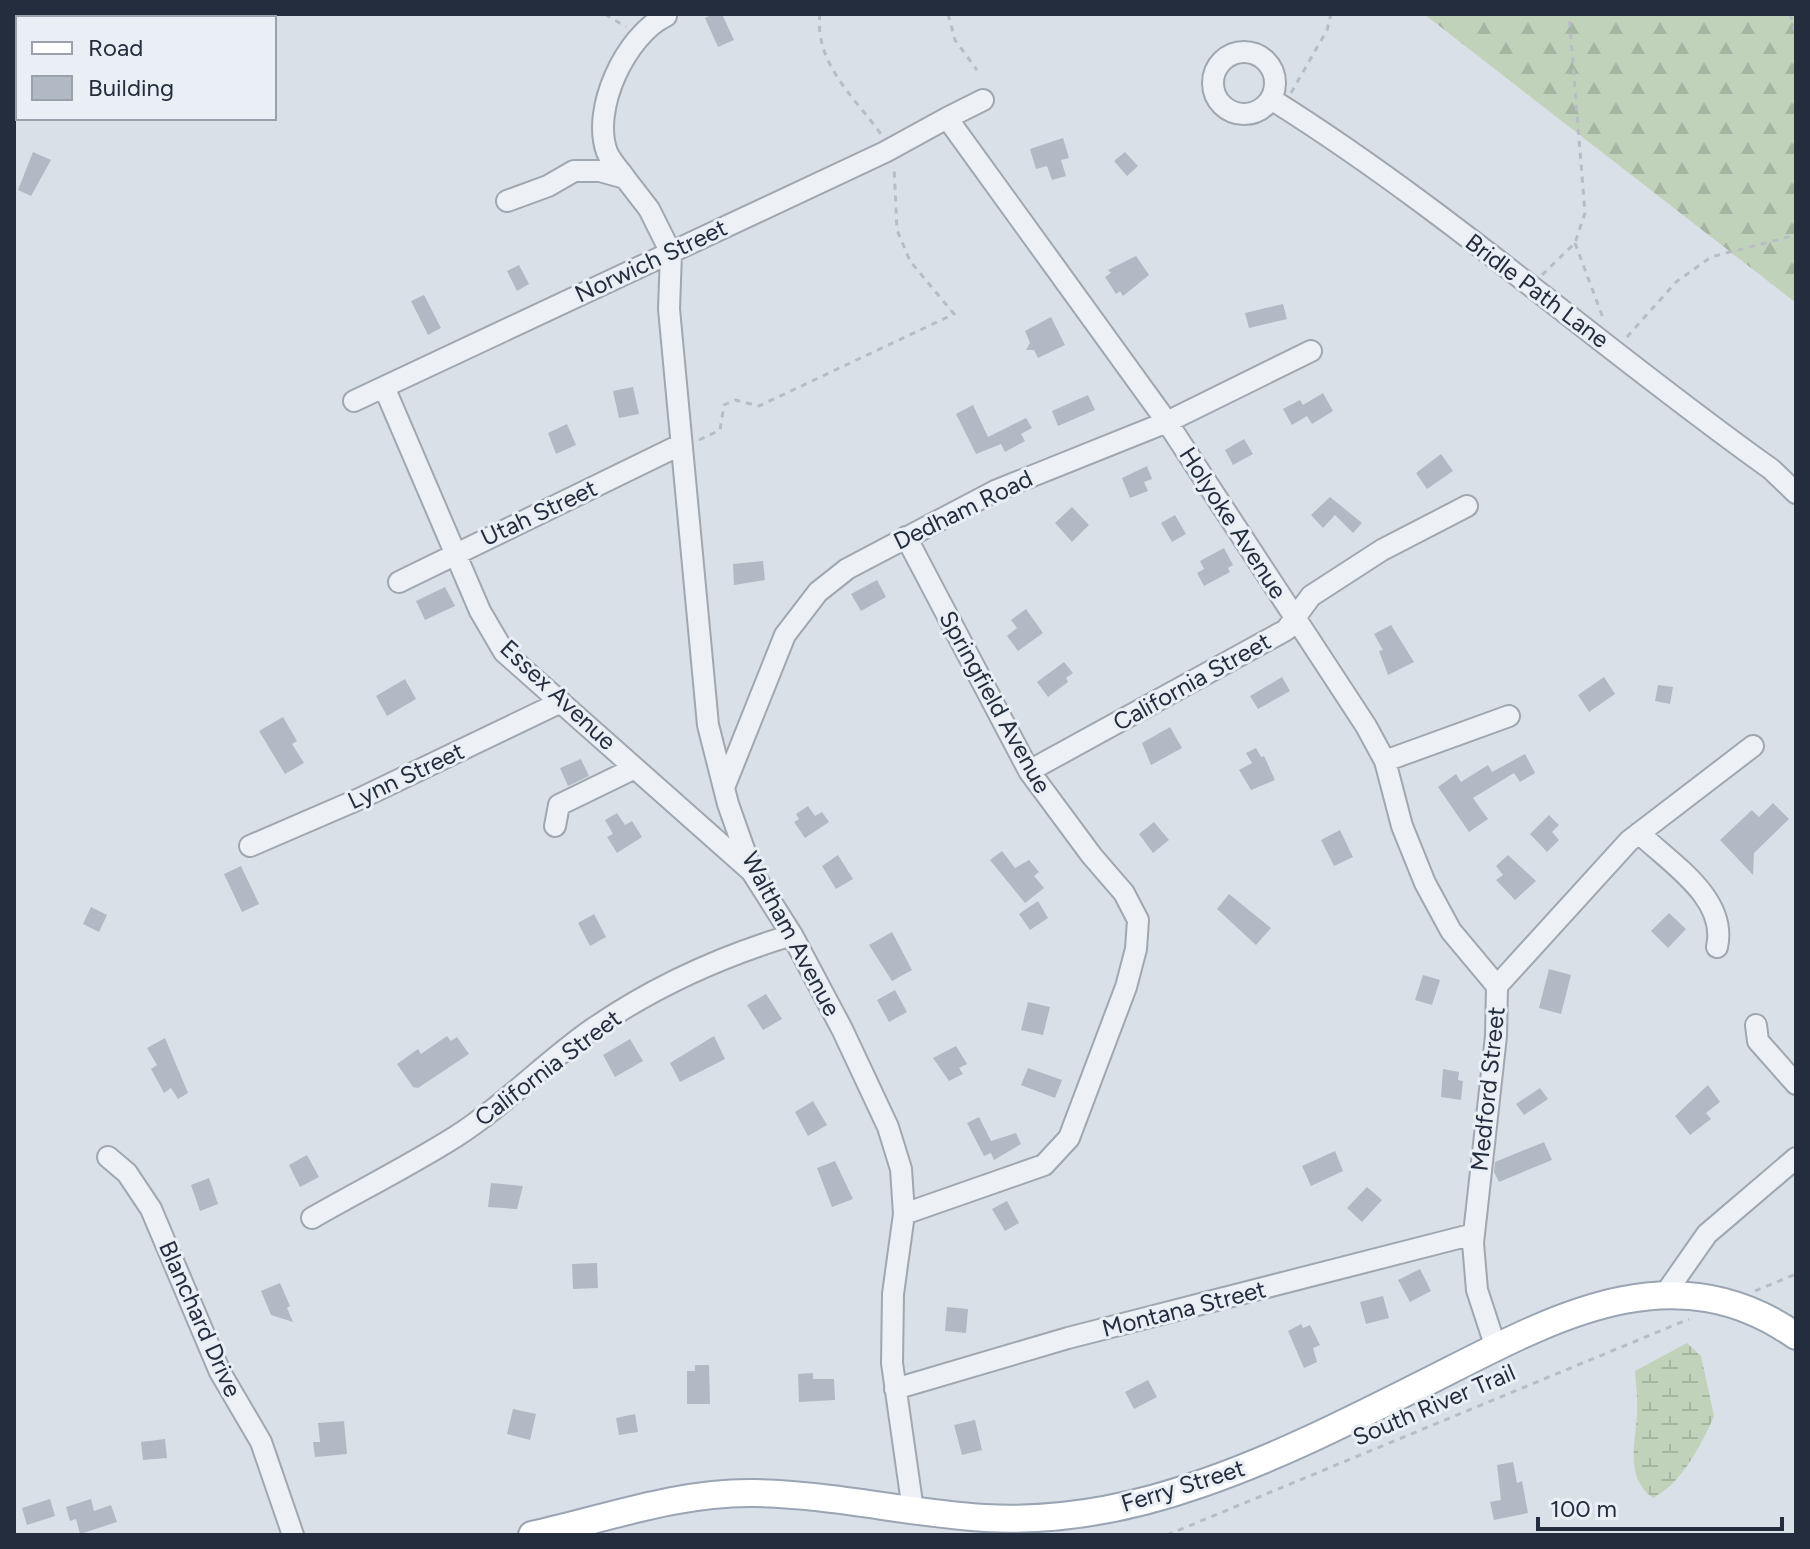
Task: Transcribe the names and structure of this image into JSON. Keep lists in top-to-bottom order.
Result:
{
  "streets": {
    "main road": ["Ferry Street"],
    "street": [
      "Norwich Street",
      "Bridle Path Lane",
      "Dedham Road",
      "Utah Street",
      "Holyoke Avenue",
      "California Street",
      "Essex Avenue",
      "Springfield Avenue",
      "Lynn Street",
      "Waltham Avenue",
      "Medford Street",
      "Montana Street",
      "Blanchard Drive"
    ],
    "path": ["South River Trail"]
  },
  "crossings": [
    ["Norwich Street", "Holyoke Avenue"],
    ["Norwich Street", "Essex Avenue"],
    ["Norwich Street", "Waltham Avenue"],
    ["Dedham Road", "Holyoke Avenue"],
    ["Dedham Road", "Springfield Avenue"],
    ["Dedham Road", "Waltham Avenue"],
    ["Utah Street", "Essex Avenue"],
    ["Utah Street", "Waltham Avenue"],
    ["Holyoke Avenue", "California Street"],
    ["Holyoke Avenue", "Medford Street"],
    ["California Street", "Springfield Avenue"],
    ["California Street", "Waltham Avenue"],
    ["Essex Avenue", "Lynn Street"],
    ["Essex Avenue", "Waltham Avenue"],
    ["Springfield Avenue", "Waltham Avenue"],
    ["Waltham Avenue", "Montana Street"],
    ["Waltham Avenue", "Ferry Street"],
    ["Medford Street", "Montana Street"],
    ["Medford Street", "Ferry Street"]
  ],
  "legend": ["Road", "Building"],
  "scale_bar": "100 m"
}
